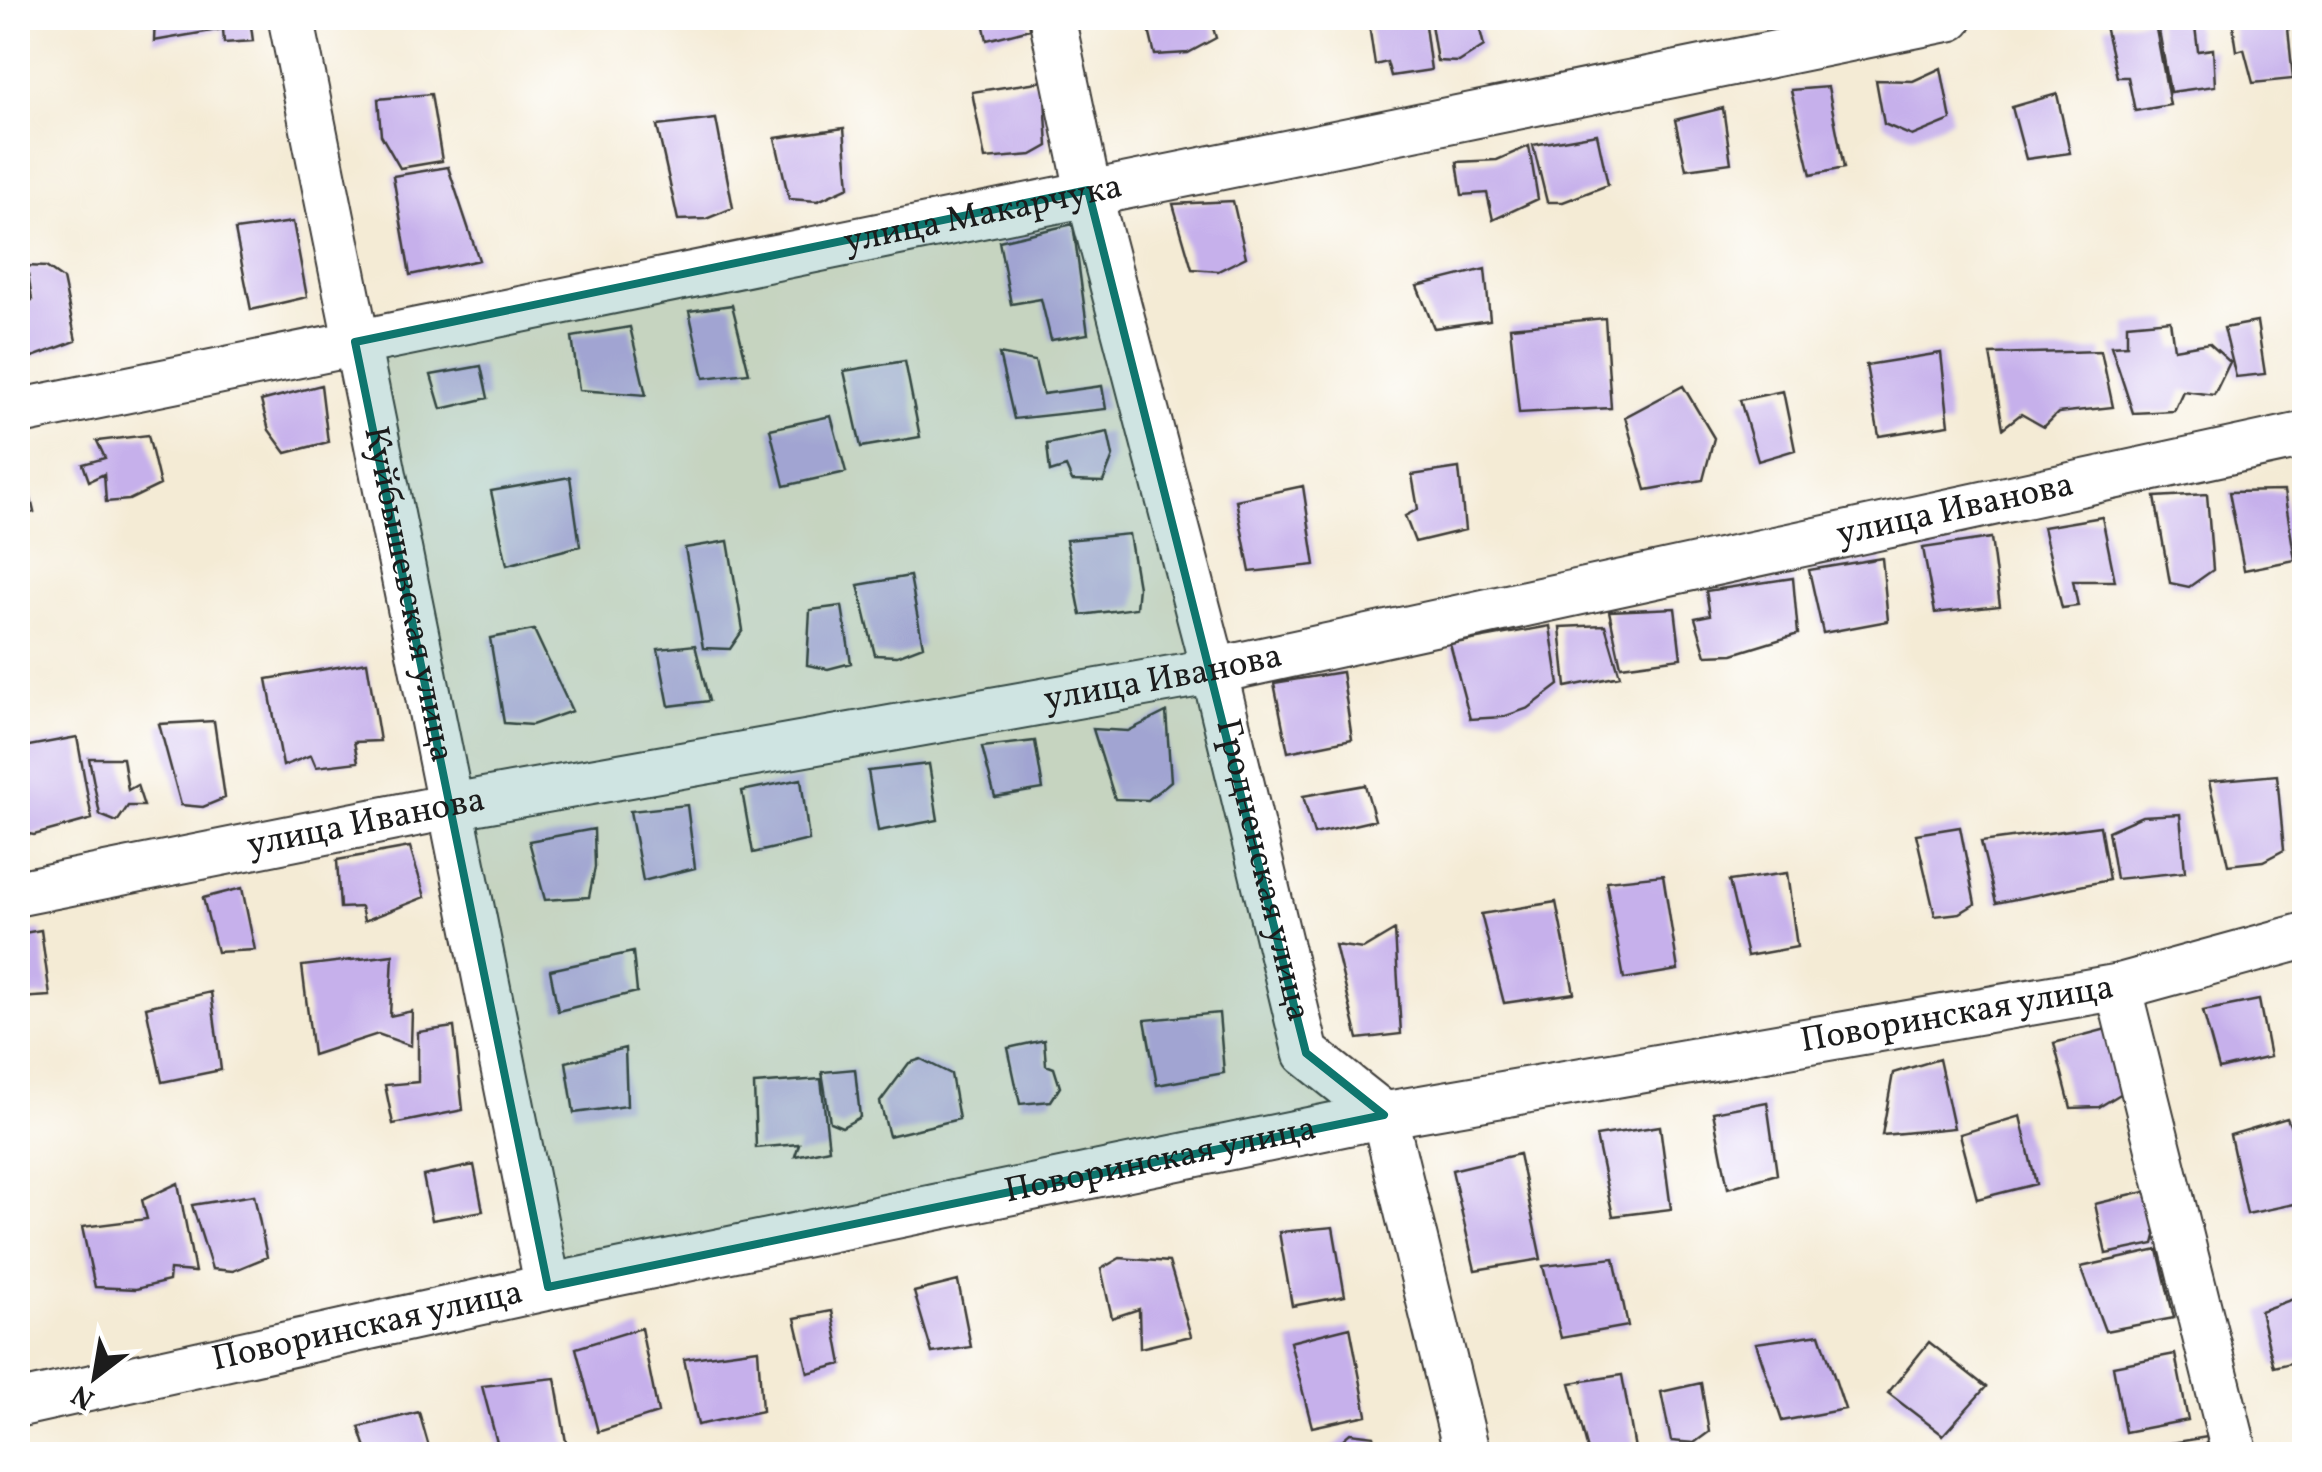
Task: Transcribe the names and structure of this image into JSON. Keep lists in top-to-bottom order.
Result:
{
  "streets": {
    "street": [
      "улица Макарчука",
      "улица Иванова",
      "Куйбышевская улица",
      "Гродненская улица",
      "Поворинская улица"
    ]
  },
  "crossings": [
    ["улица Макарчука", "Куйбышевская улица"],
    ["улица Макарчука", "Гродненская улица"],
    ["улица Иванова", "Куйбышевская улица"],
    ["улица Иванова", "Гродненская улица"],
    ["Куйбышевская улица", "Поворинская улица"],
    ["Гродненская улица", "Поворинская улица"]
  ],
  "north": "bottom left"
}
